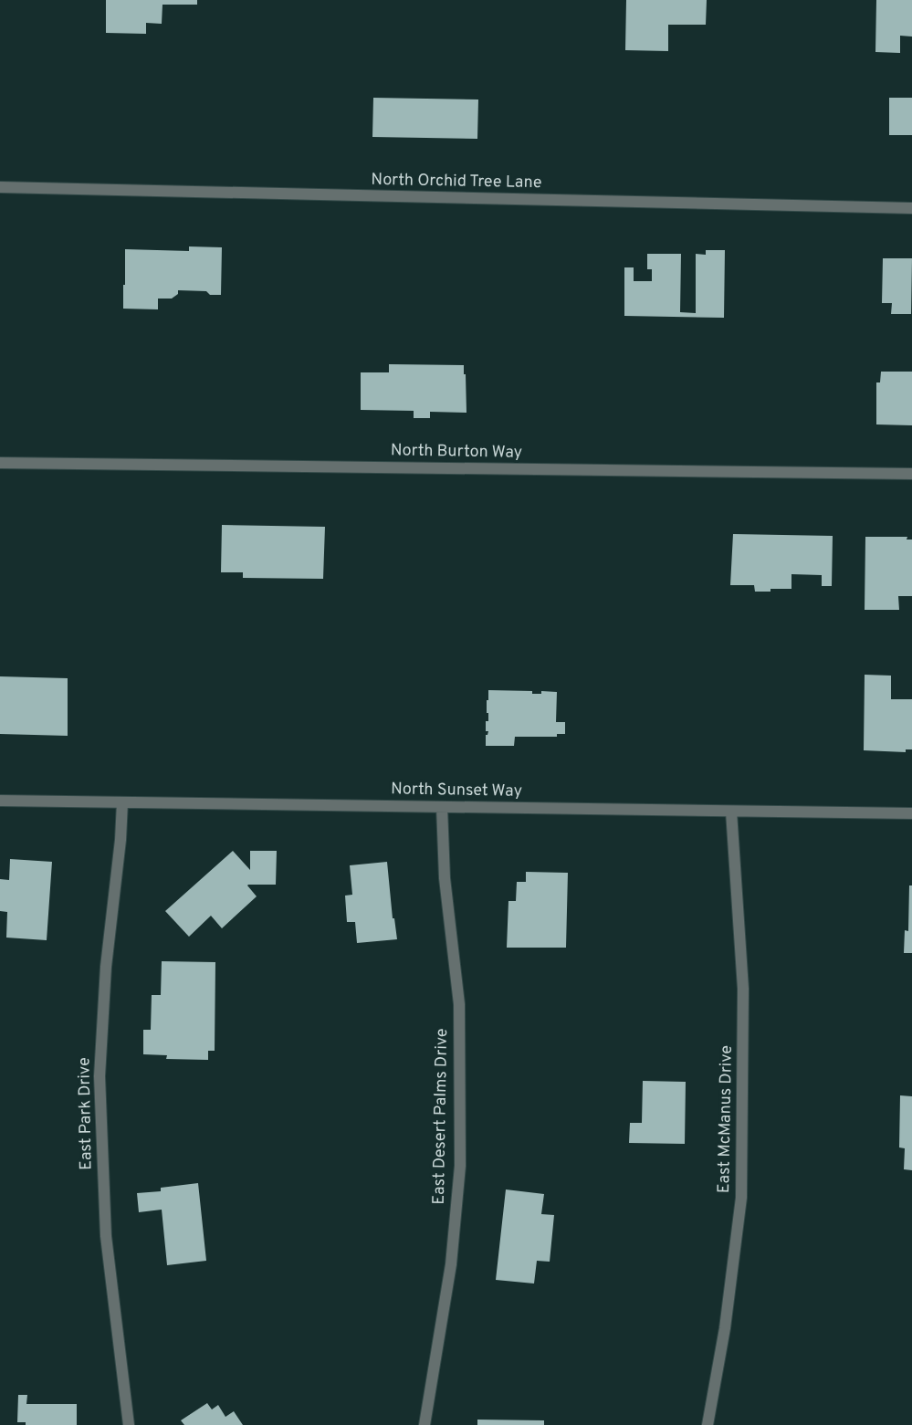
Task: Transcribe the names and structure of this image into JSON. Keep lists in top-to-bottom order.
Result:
{
  "streets": {
    "street": [
      "North Orchid Tree Lane",
      "North Burton Way",
      "North Sunset Way",
      "East Park Drive",
      "East Desert Palms Drive",
      "East McManus Drive"
    ]
  },
  "crossings": [
    ["North Sunset Way", "East Park Drive"],
    ["North Sunset Way", "East Desert Palms Drive"],
    ["North Sunset Way", "East McManus Drive"]
  ]
}
